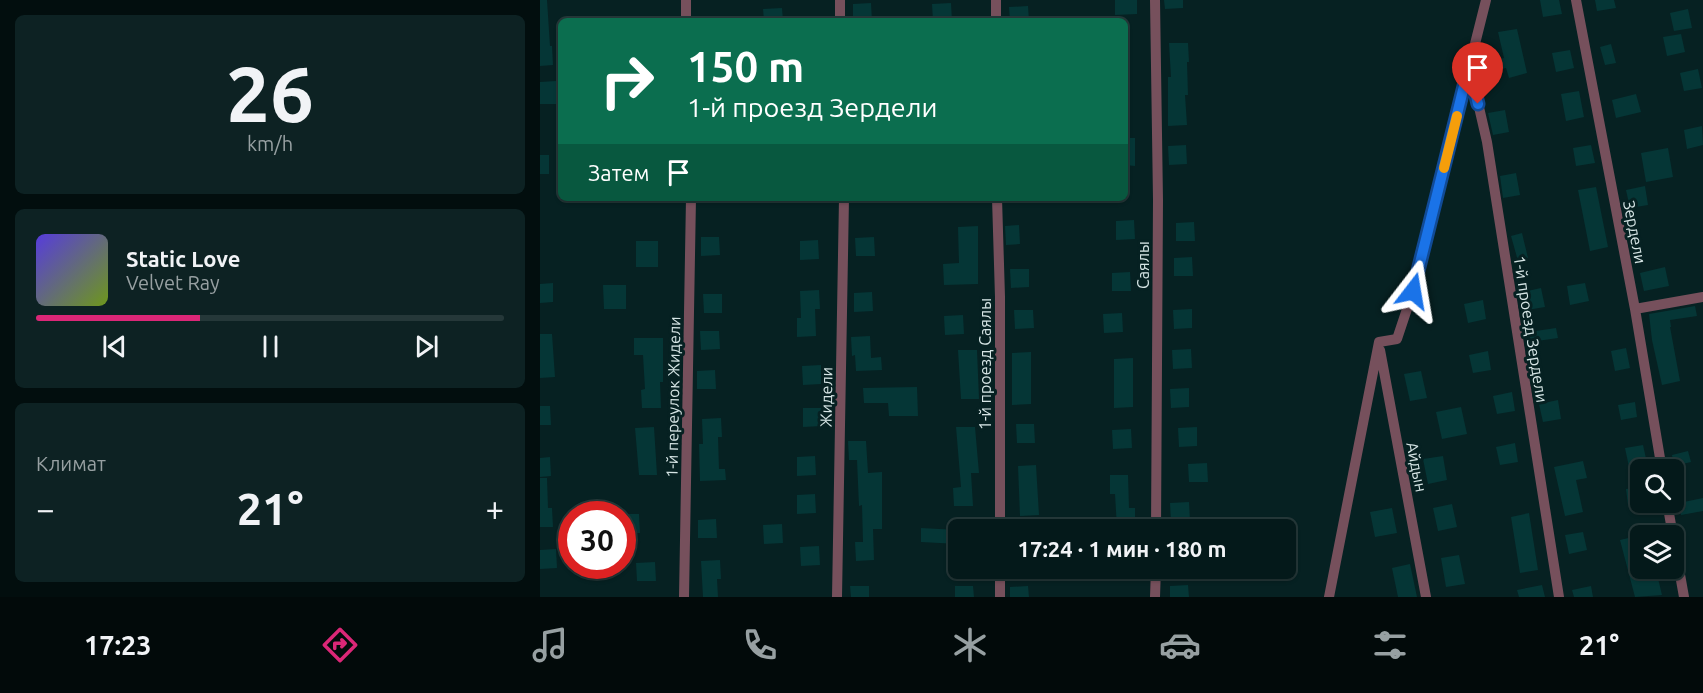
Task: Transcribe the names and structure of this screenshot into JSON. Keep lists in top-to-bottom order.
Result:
{
  "streets": {
    "street": [
      "Зердели",
      "Саялы",
      "1-й проезд Зердели",
      "1-й проезд Саялы",
      "1-й переулок Жидели",
      "Жидели",
      "Айдын"
    ]
  },
  "page": {
    "tile": [
      ["26", "km/h"],
      "Климат"
    ],
    "turn": ["150 m", "1-й проезд Зердели"],
    "then": "Затем",
    "song": ["Static Love", "Velvet Ray"],
    "heat": ["−", "21°", "+"],
    "limit": "30",
    "trip": "17:24 · 1 мин · 180 m",
    "tabs": ["17:23", "21°"]
  }
}
